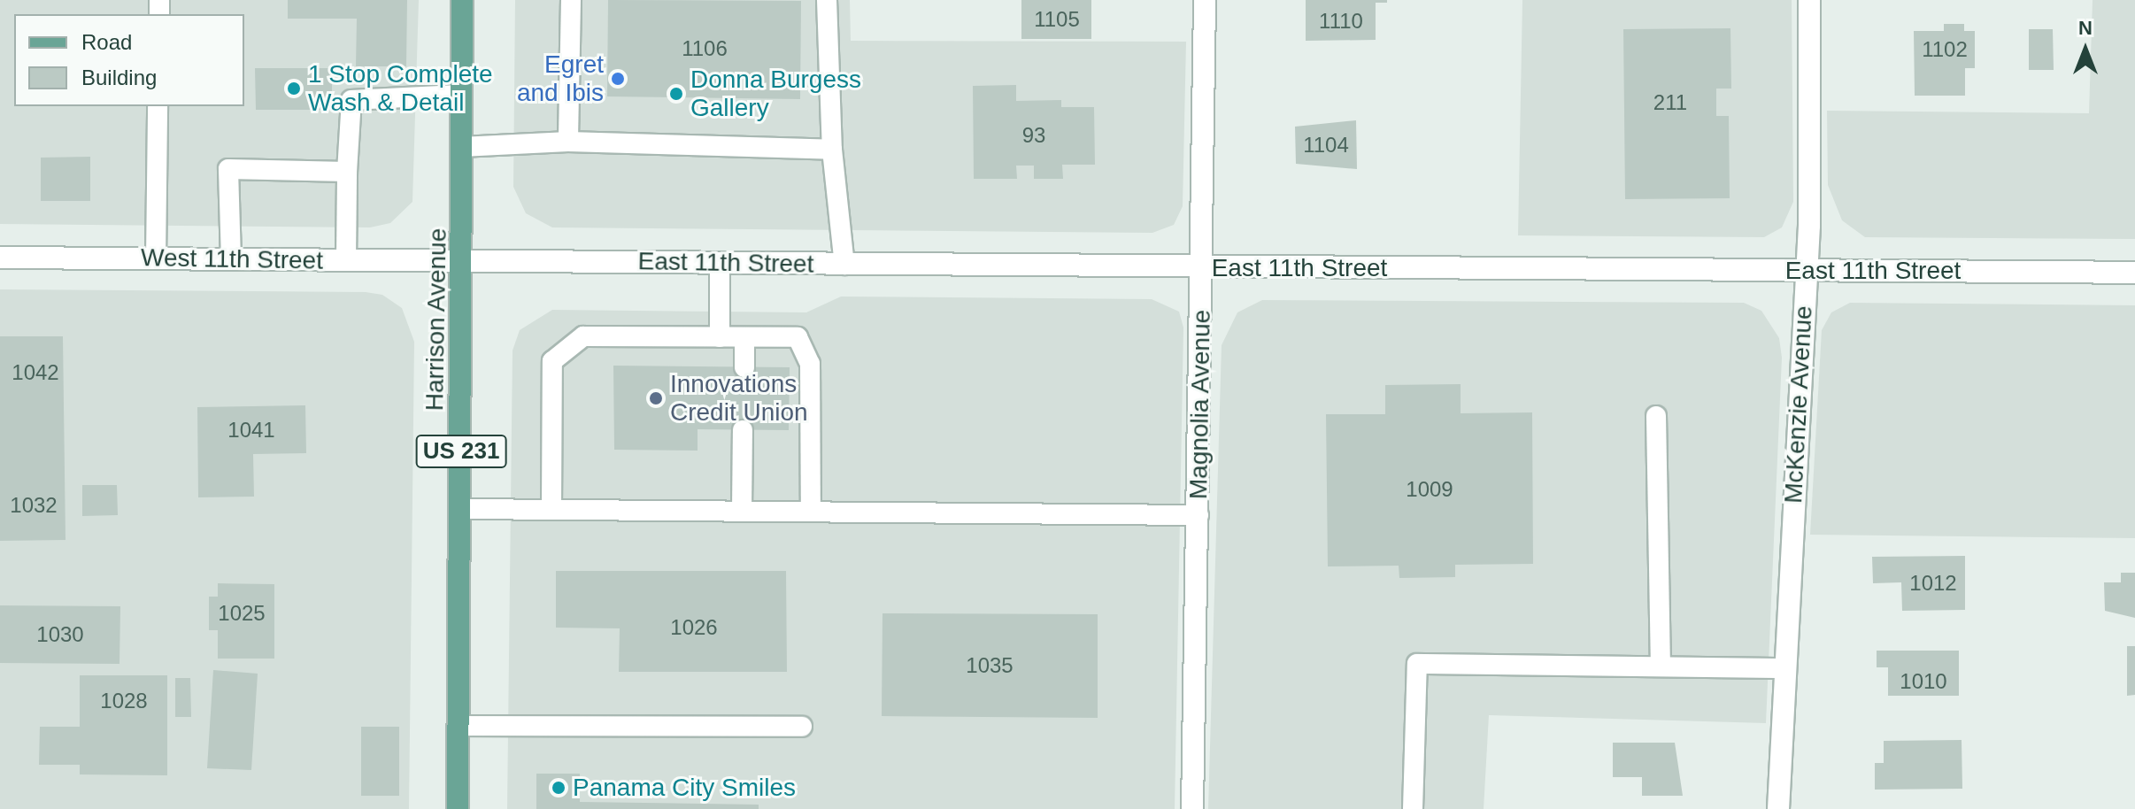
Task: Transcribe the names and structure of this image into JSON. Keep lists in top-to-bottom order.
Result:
{
  "streets": {
    "main road": [
      "West 11th Street",
      "East 11th Street",
      "Harrison Avenue",
      "Magnolia Avenue",
      "McKenzie Avenue",
      "US 231"
    ]
  },
  "crossings": [
    ["West 11th Street", "East 11th Street"],
    ["West 11th Street", "Harrison Avenue"],
    ["East 11th Street", "Harrison Avenue"],
    ["East 11th Street", "Magnolia Avenue"],
    ["East 11th Street", "McKenzie Avenue"]
  ],
  "places": [
    "Egret and Ibis",
    "1 Stop Complete Wash & Detail",
    "Donna Burgess Gallery",
    "Innovations Credit Union",
    "Panama City Smiles"
  ],
  "house_numbers": [
    "1105",
    "1110",
    "1106",
    "1102",
    "211",
    "93",
    "1104",
    "1042",
    "1041",
    "1009",
    "1032",
    "1012",
    "1025",
    "1026",
    "1030",
    "1035",
    "1010",
    "1028"
  ],
  "legend": ["Road", "Building"],
  "north": "top"
}
